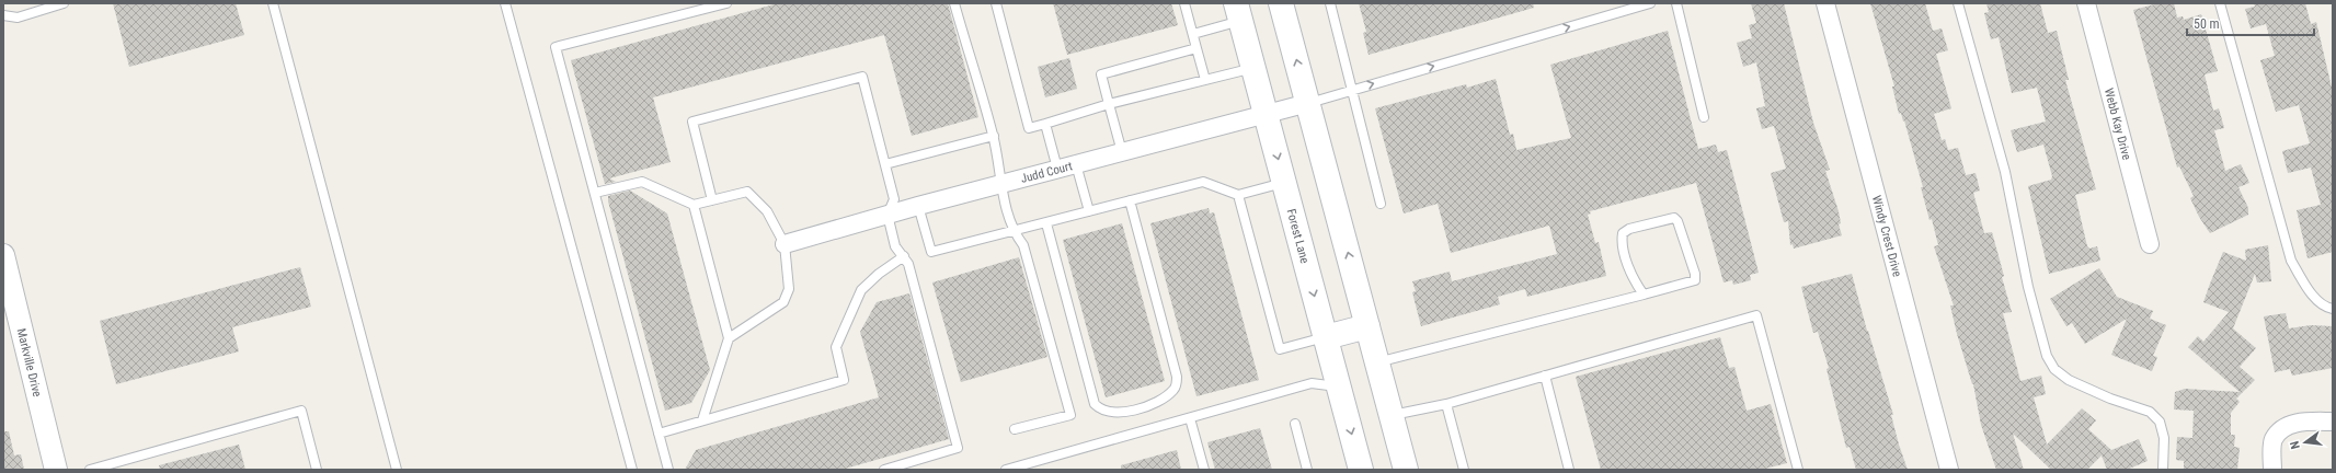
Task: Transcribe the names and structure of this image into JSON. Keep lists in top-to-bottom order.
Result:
{
  "streets": {
    "main road": ["Forest Lane"],
    "street": [
      "Webb Kay Drive",
      "Judd Court",
      "Windy Crest Drive",
      "Markville Drive"
    ]
  },
  "crossings": [
    ["Judd Court", "Forest Lane"]
  ],
  "scale_bar": "50 m",
  "north": "left"
}
